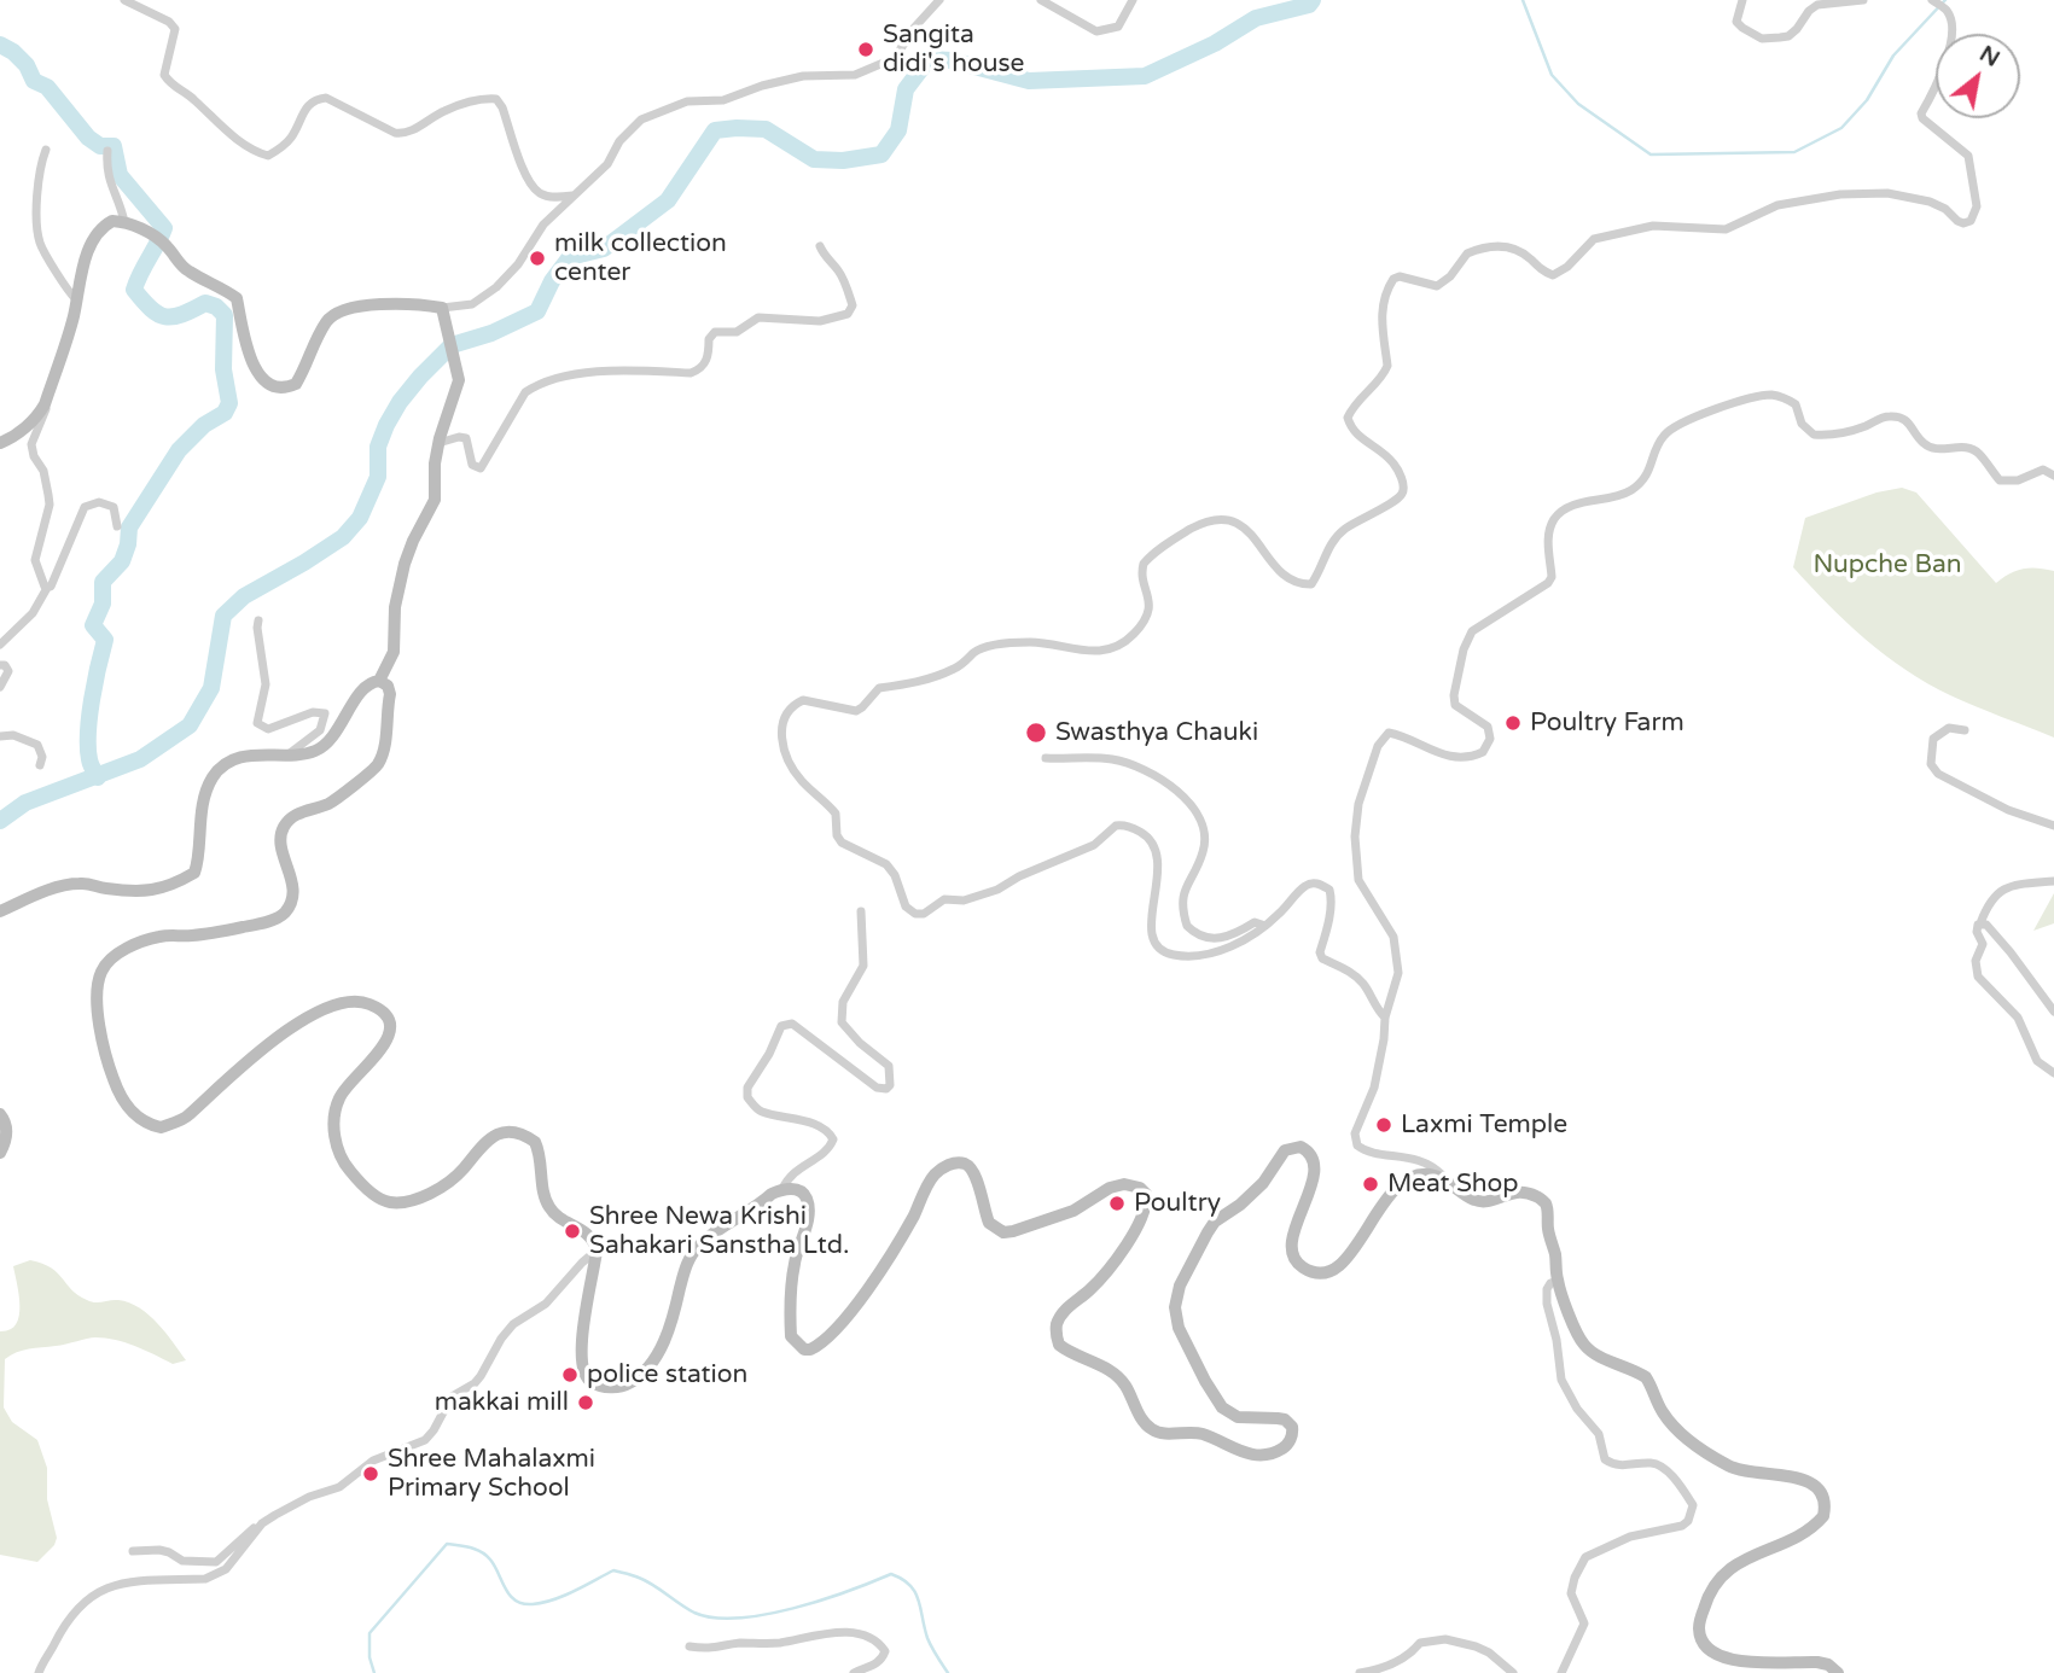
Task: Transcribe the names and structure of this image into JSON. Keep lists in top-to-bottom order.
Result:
{
  "parks": ["Nupche Ban"],
  "places": [
    "Sangita didi's house",
    "milk collection center",
    "Poultry Farm",
    "Swasthya Chauki",
    "Laxmi Temple",
    "Meat Shop",
    "Poultry",
    "Shree Newa Krishi Sahakari Sanstha Ltd.",
    "police station",
    "makkai mill",
    "Shree Mahalaxmi Primary School"
  ],
  "north": "top right"
}
